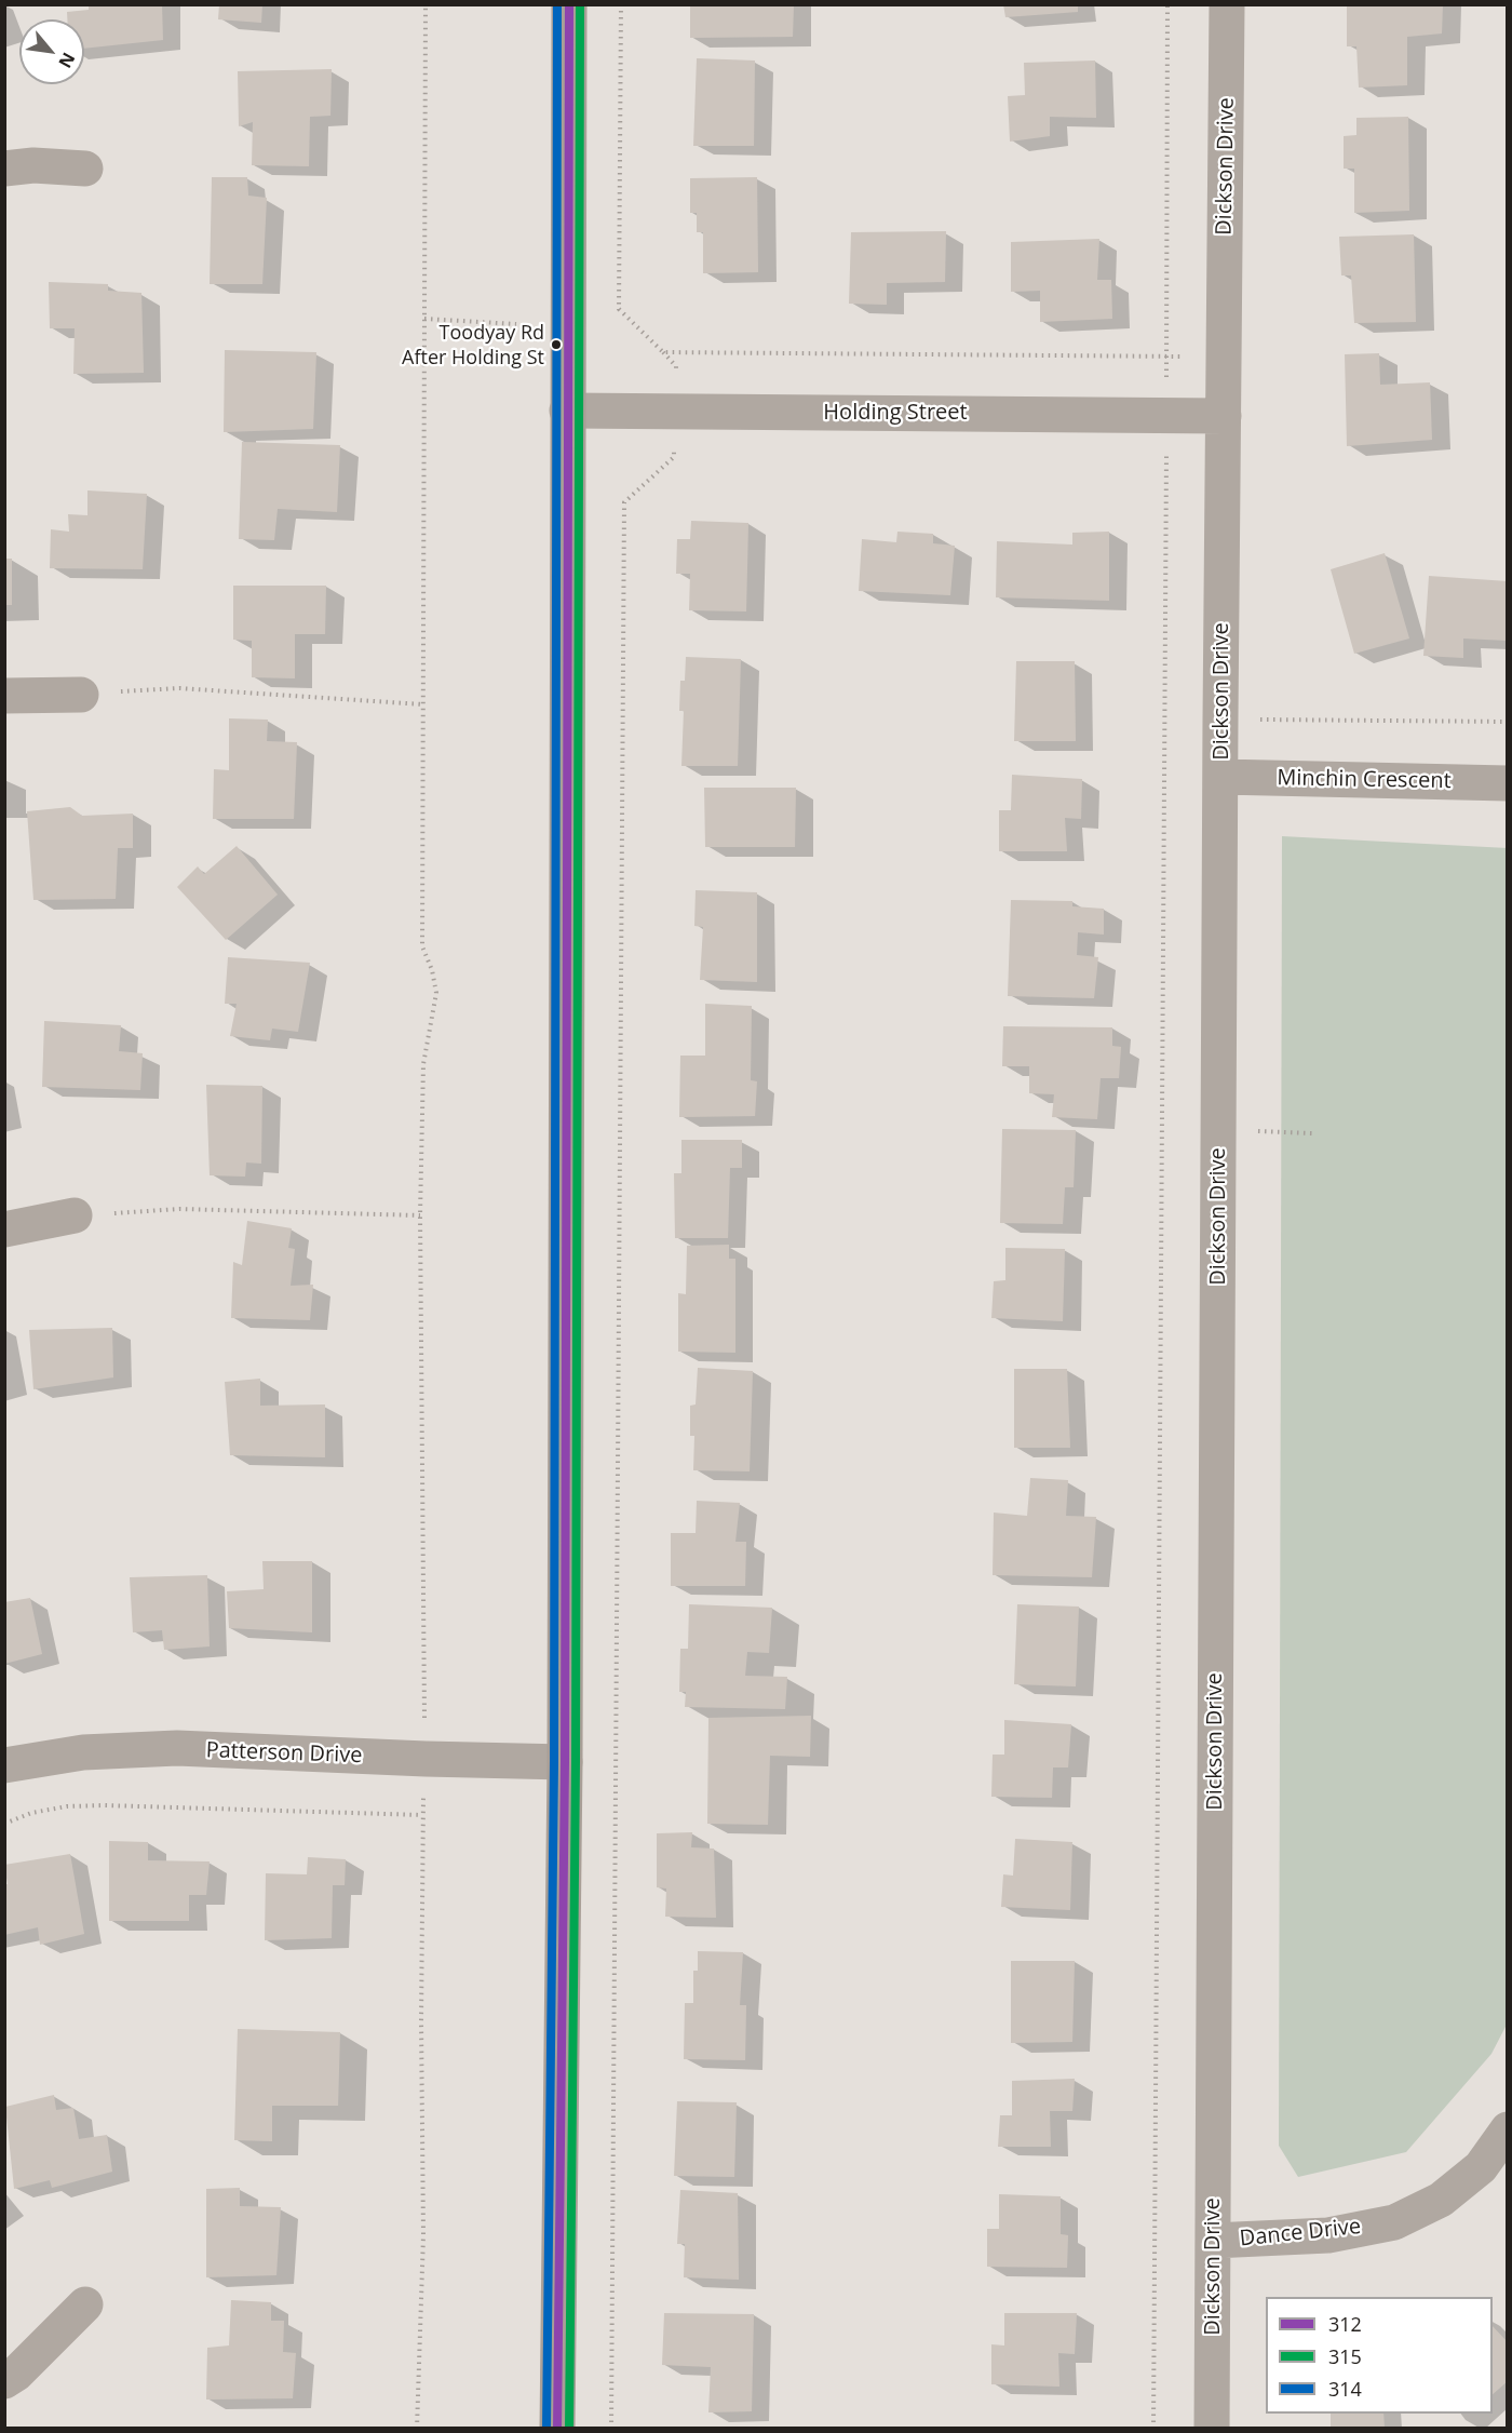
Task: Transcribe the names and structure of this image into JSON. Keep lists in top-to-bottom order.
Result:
{
  "streets": {
    "street": [
      "Dickson Drive",
      "Holding Street",
      "Minchin Crescent",
      "Patterson Drive",
      "Dance Drive"
    ]
  },
  "crossings": [
    ["Dickson Drive", "Holding Street"],
    ["Dickson Drive", "Minchin Crescent"],
    ["Dickson Drive", "Dance Drive"]
  ],
  "places": ["Toodyay Rd After Holding St"],
  "lines": ["transit line 312", "transit line 315", "transit line 314"],
  "legend": ["312", "315", "314"],
  "north": "bottom right"
}
